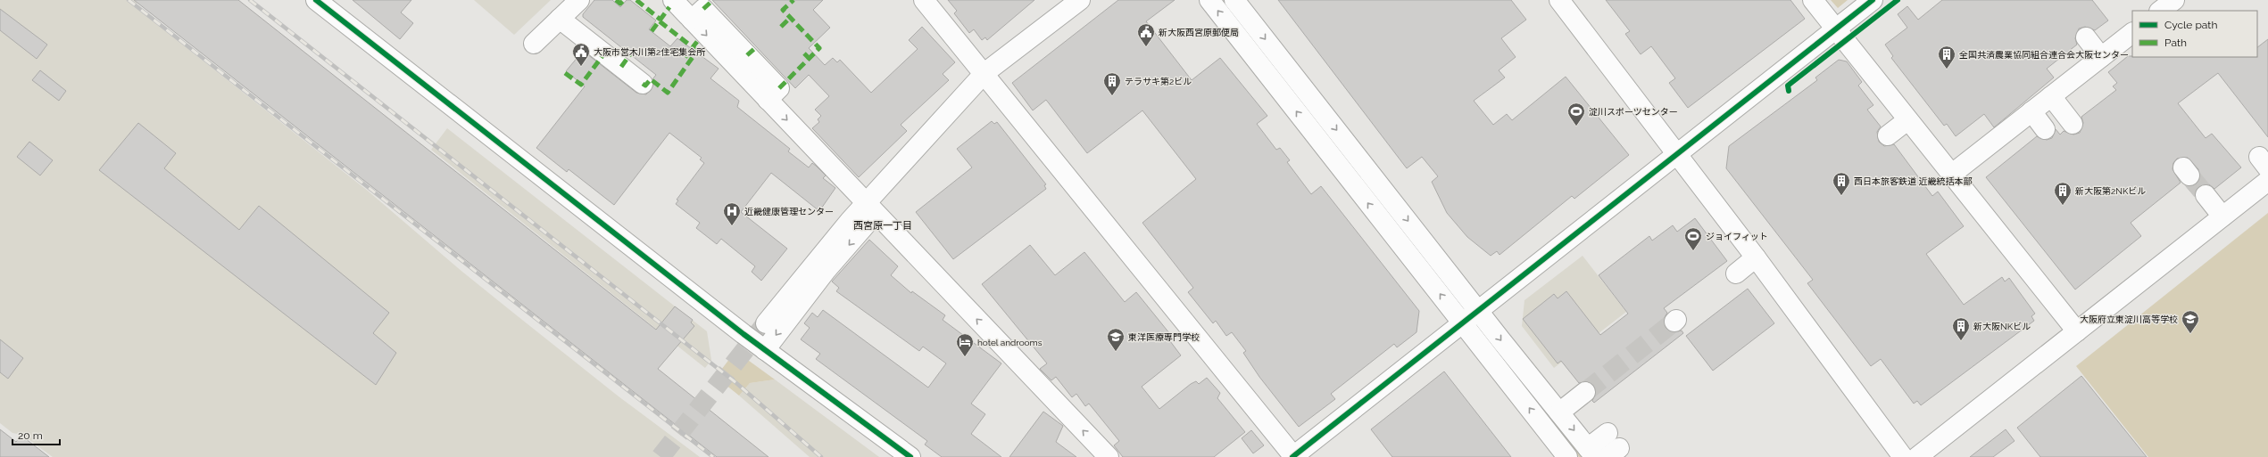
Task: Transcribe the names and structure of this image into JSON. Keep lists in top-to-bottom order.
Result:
{
  "districts": ["西宮原一丁目"],
  "places": {
    "public building": ["新大阪西宮原郵便局", "大阪市営木川第2住宅集会所"],
    "building": [
      "全国共済農業協同組合連合会大阪センター",
      "テラサキ第2ビル",
      "西日本旅客鉄道 近畿統括本部",
      "新大阪第2NKビル",
      "新大阪NKビル"
    ],
    "sports": ["淀川スポーツセンター", "ジョイフィット"],
    "hospital": ["近畿健康管理センター"],
    "school or university": ["大阪府立東淀川高等学校", "東洋医療専門学校"],
    "hotel": ["hotel androoms"]
  },
  "legend": ["Cycle path", "Path"],
  "scale_bar": "20 m"
}
